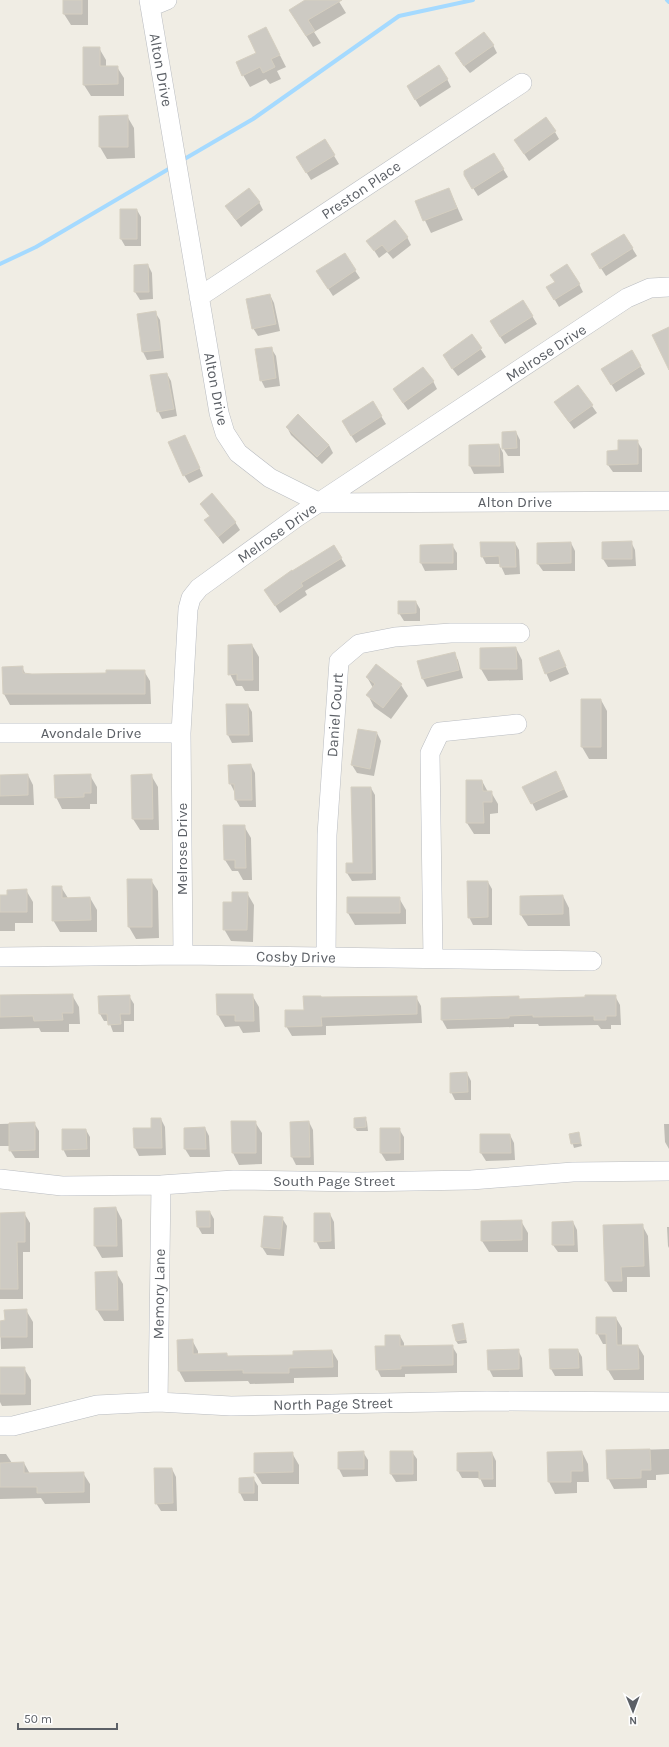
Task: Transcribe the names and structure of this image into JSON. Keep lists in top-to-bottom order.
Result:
{
  "streets": {
    "street": [
      "Alton Drive",
      "Preston Place",
      "Melrose Drive",
      "Daniel Court",
      "Avondale Drive",
      "Cosby Drive",
      "South Page Street",
      "Memory Lane",
      "North Page Street"
    ]
  },
  "crossings": [
    ["Alton Drive", "Preston Place"],
    ["Alton Drive", "Melrose Drive"],
    ["Melrose Drive", "Avondale Drive"],
    ["Melrose Drive", "Cosby Drive"],
    ["Daniel Court", "Cosby Drive"],
    ["South Page Street", "Memory Lane"],
    ["Memory Lane", "North Page Street"]
  ],
  "scale_bar": "50 m",
  "north": "bottom"
}
